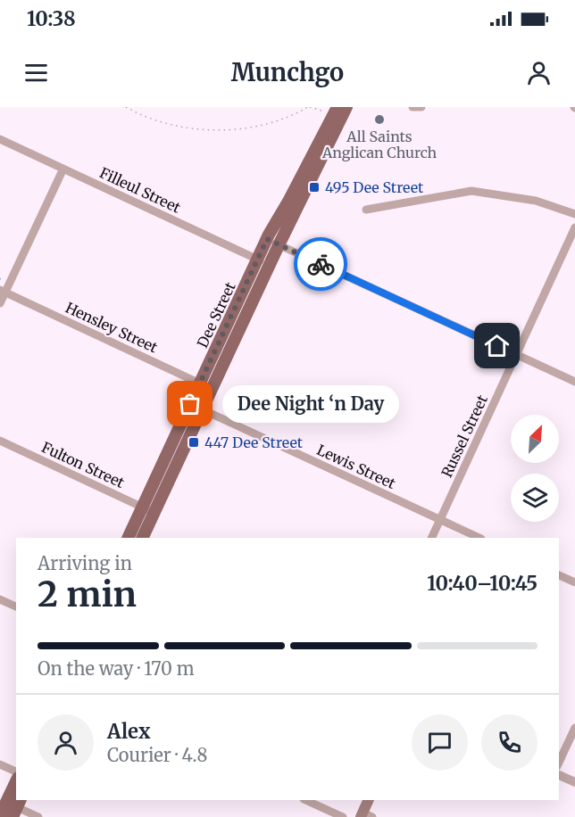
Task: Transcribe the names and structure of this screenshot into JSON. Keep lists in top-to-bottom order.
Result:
{
  "streets": {
    "main road": ["Dee Street"],
    "street": [
      "Filleul Street",
      "Hensley Street",
      "Russel Street",
      "Fulton Street",
      "Lewis Street"
    ]
  },
  "crossings": [
    ["Filleul Street", "Dee Street"],
    ["Dee Street", "Hensley Street"],
    ["Dee Street", "Fulton Street"],
    ["Dee Street", "Lewis Street"],
    ["Russel Street", "Lewis Street"]
  ],
  "places": {
    "other": ["All Saints Anglican Church", "Dee Night ‘n Day"],
    "transit": ["495 Dee Street", "447 Dee Street"]
  },
  "north": "top right",
  "page": {
    "status": "10:38",
    "header": "Munchgo",
    "bubble": "Dee Night ‘n Day",
    "heading": ["2 min", "Arriving in", "10:40–10:45"],
    "panel": ["Alex", "Courier · 4.8"],
    "bar": "On the way · 170 m"
  }
}
